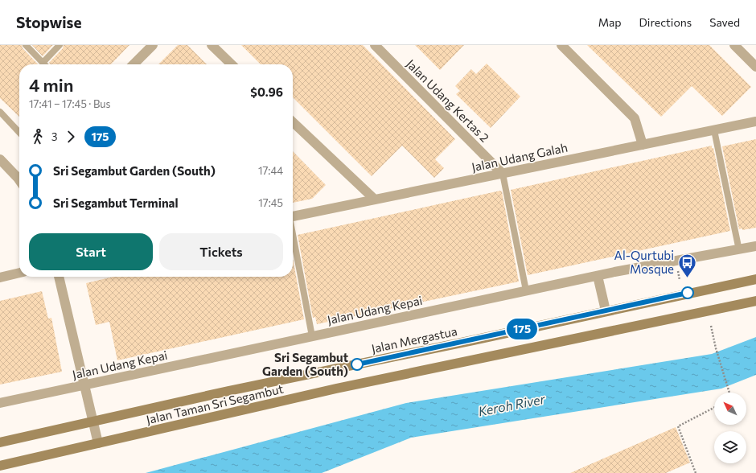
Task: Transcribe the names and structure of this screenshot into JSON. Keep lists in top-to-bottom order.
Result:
{
  "streets": {
    "street": [
      "Jalan Udang Kertas 2",
      "Jalan Udang Galah",
      "Jalan Udang Kepai",
      "Jalan Mergastua",
      "Jalan Taman Sri Segambut"
    ]
  },
  "crossings": [
    ["Jalan Udang Kertas 2", "Jalan Udang Galah"],
    ["Jalan Mergastua", "Jalan Taman Sri Segambut"]
  ],
  "water": ["Keroh River"],
  "places": {
    "bus stop": ["Al-Qurtubi Mosque"],
    "other": ["Sri Segambut Garden (South)"]
  },
  "lines": ["bus line 175"],
  "north": "top left",
  "page": {
    "header": "Stopwise",
    "nav": ["Map", "Directions", "Saved"],
    "on_map": "175",
    "heading": ["4 min", "17:41 – 17:45 · Bus", "$0.96"],
    "legs": ["3", "175"],
    "list": [
      {
        "name": "Sri Segambut Garden (South)",
        "value": "17:44"
      },
      {
        "name": "Sri Segambut Terminal",
        "value": "17:45"
      }
    ],
    "buttons": ["Start", "Tickets"]
  }
}
